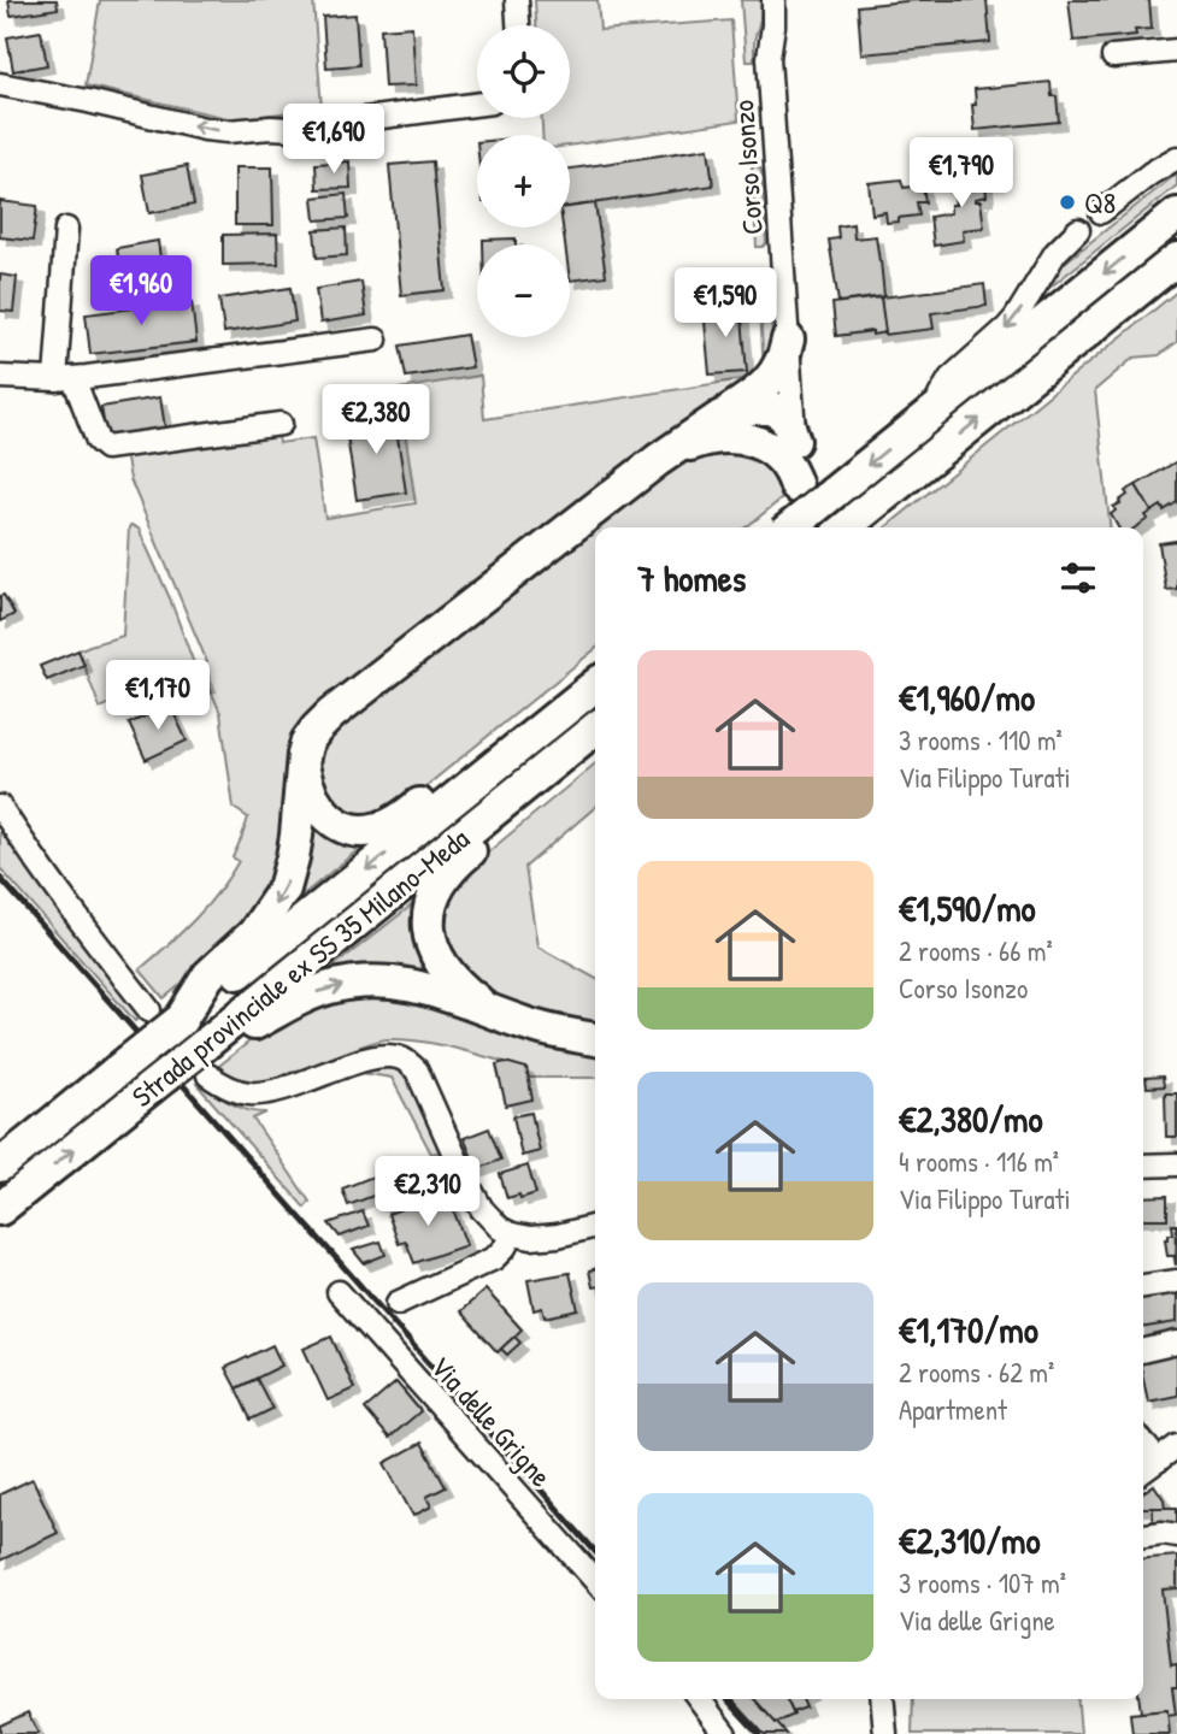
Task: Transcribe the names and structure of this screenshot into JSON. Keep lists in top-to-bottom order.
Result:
{
  "streets": {
    "highway": ["Strada provinciale ex SS 35 Milano-Meda"],
    "street": ["Corso Isonzo", "Via delle Grigne"]
  },
  "places": ["Q8"],
  "page": {
    "map_buttons": ["+", "−"],
    "price": [
      "€1,690",
      "€1,790",
      "€1,960",
      "€1,590",
      "€2,380",
      "€1,170",
      "€2,310"
    ],
    "heading": "7 homes",
    "list": [
      {
        "name": "€1,960/mo",
        "note": "3 rooms · 110 m² · Via Filippo Turati"
      },
      {
        "name": "€1,590/mo",
        "note": "2 rooms · 66 m² · Corso Isonzo"
      },
      {
        "name": "€2,380/mo",
        "note": "4 rooms · 116 m² · Via Filippo Turati"
      },
      {
        "name": "€1,170/mo",
        "note": "2 rooms · 62 m² · Apartment"
      },
      {
        "name": "€2,310/mo",
        "note": "3 rooms · 107 m² · Via delle Grigne"
      }
    ]
  }
}
